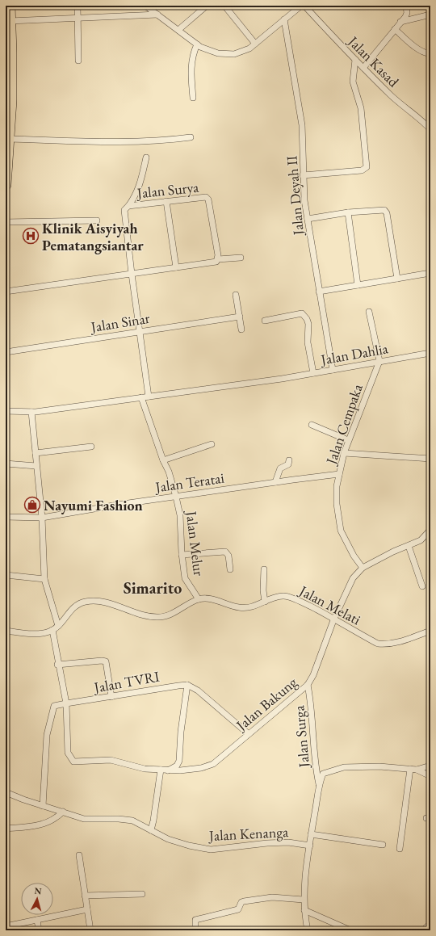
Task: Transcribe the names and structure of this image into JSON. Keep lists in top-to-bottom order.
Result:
{
  "streets": {
    "street": [
      "Jalan Kasad",
      "Jalan Surya",
      "Jalan Deyah II",
      "Jalan Sinar",
      "Jalan Dahlia",
      "Jalan Cempaka",
      "Jalan Teratai",
      "Jalan Melur",
      "Jalan Melati",
      "Jalan TVRI",
      "Jalan Bakung",
      "Jalan Surga",
      "Jalan Kenanga"
    ]
  },
  "crossings": [
    ["Jalan Deyah II", "Jalan Dahlia"],
    ["Jalan Dahlia", "Jalan Cempaka"],
    ["Jalan Dahlia", "Jalan Melur"],
    ["Jalan Cempaka", "Jalan Teratai"],
    ["Jalan Cempaka", "Jalan Bakung"],
    ["Jalan Teratai", "Jalan Melur"],
    ["Jalan Melur", "Jalan Melati"],
    ["Jalan Melati", "Jalan Bakung"],
    ["Jalan TVRI", "Jalan Bakung"],
    ["Jalan TVRI", "Jalan Kenanga"],
    ["Jalan Bakung", "Jalan Surga"]
  ],
  "districts": ["Simarito"],
  "places": {
    "hospital": ["Klinik Aisyiyah Pematangsiantar"],
    "shop": ["Nayumi Fashion"]
  },
  "north": "top"
}
